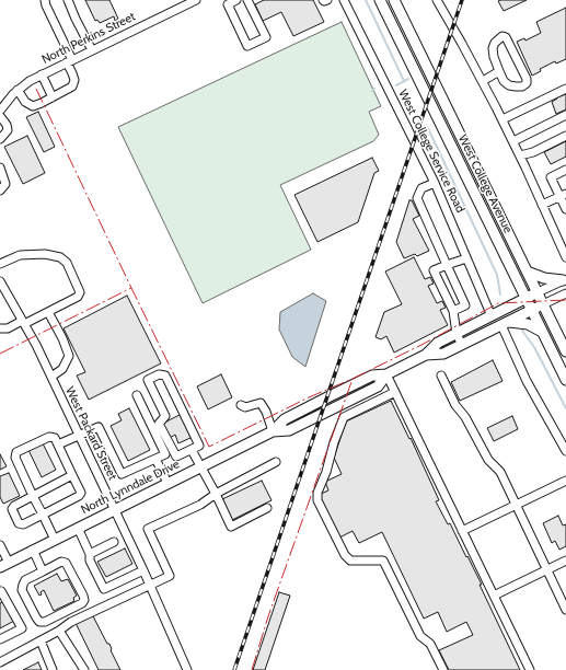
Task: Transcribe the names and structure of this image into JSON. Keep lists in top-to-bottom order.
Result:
{
  "streets": {
    "main road": ["West College Avenue", "North Lynndale Drive"],
    "street": ["North Perkins Street", "West College Service Road", "West Packard Street"]
  },
  "crossings": [
    ["West College Service Road", "North Lynndale Drive"],
    ["West College Avenue", "North Lynndale Drive"],
    ["West Packard Street", "North Lynndale Drive"]
  ]
}
